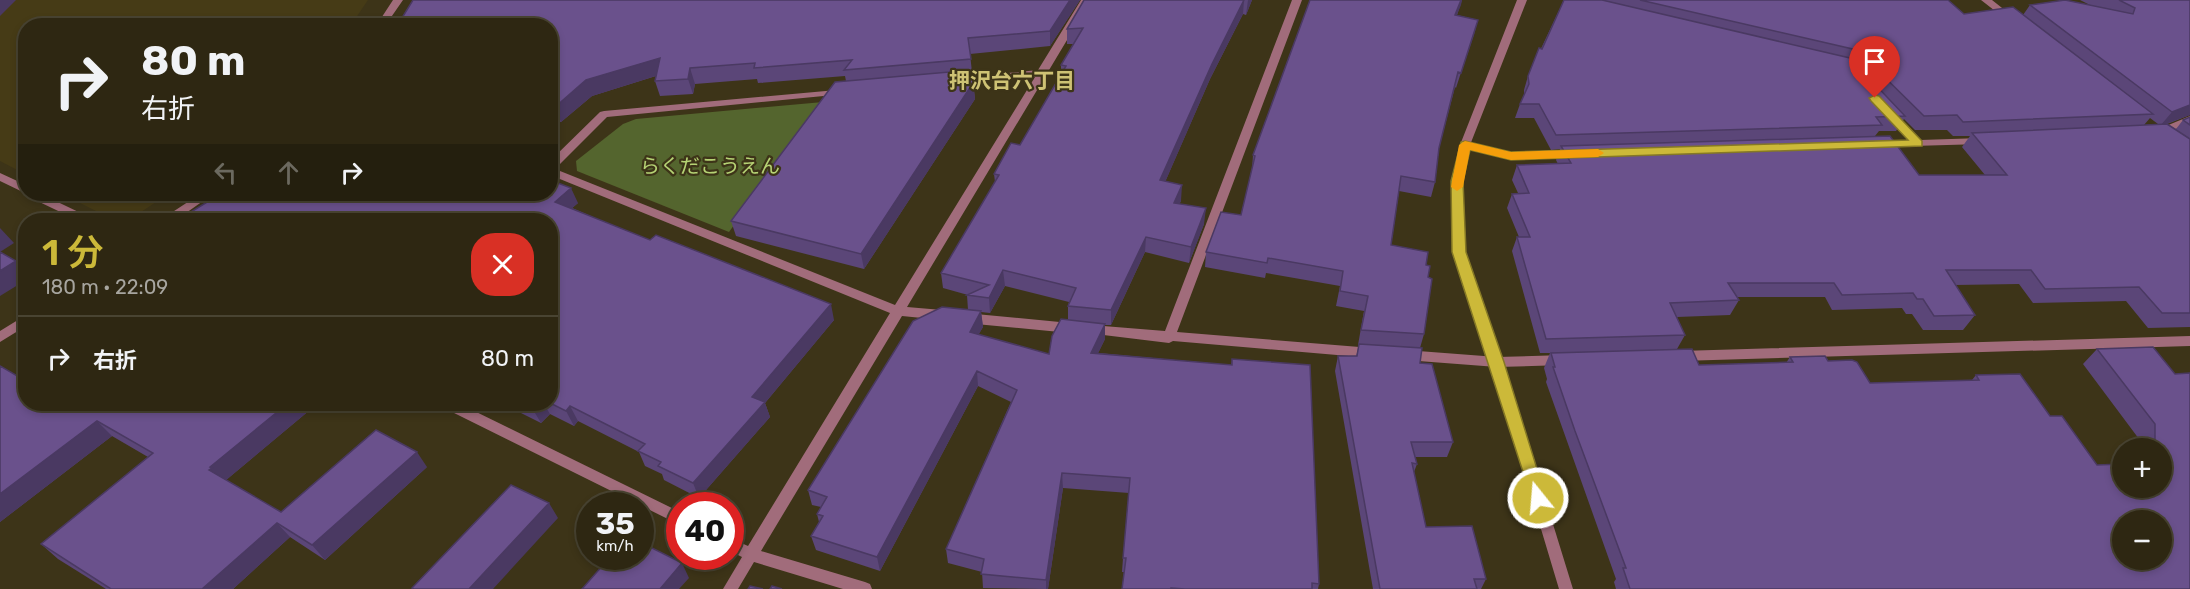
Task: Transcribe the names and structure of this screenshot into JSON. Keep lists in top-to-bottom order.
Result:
{
  "districts": ["押沢台六丁目"],
  "parks": ["らくだこうえん"],
  "page": {
    "turn": ["80 m", "右折"],
    "heading": ["1 分", "180 m · 22:09"],
    "list": [
      {
        "name": "右折",
        "value": "80 m"
      }
    ],
    "map_buttons": ["+", "−"],
    "speed": "35 km/h",
    "limit": "40"
  }
}
